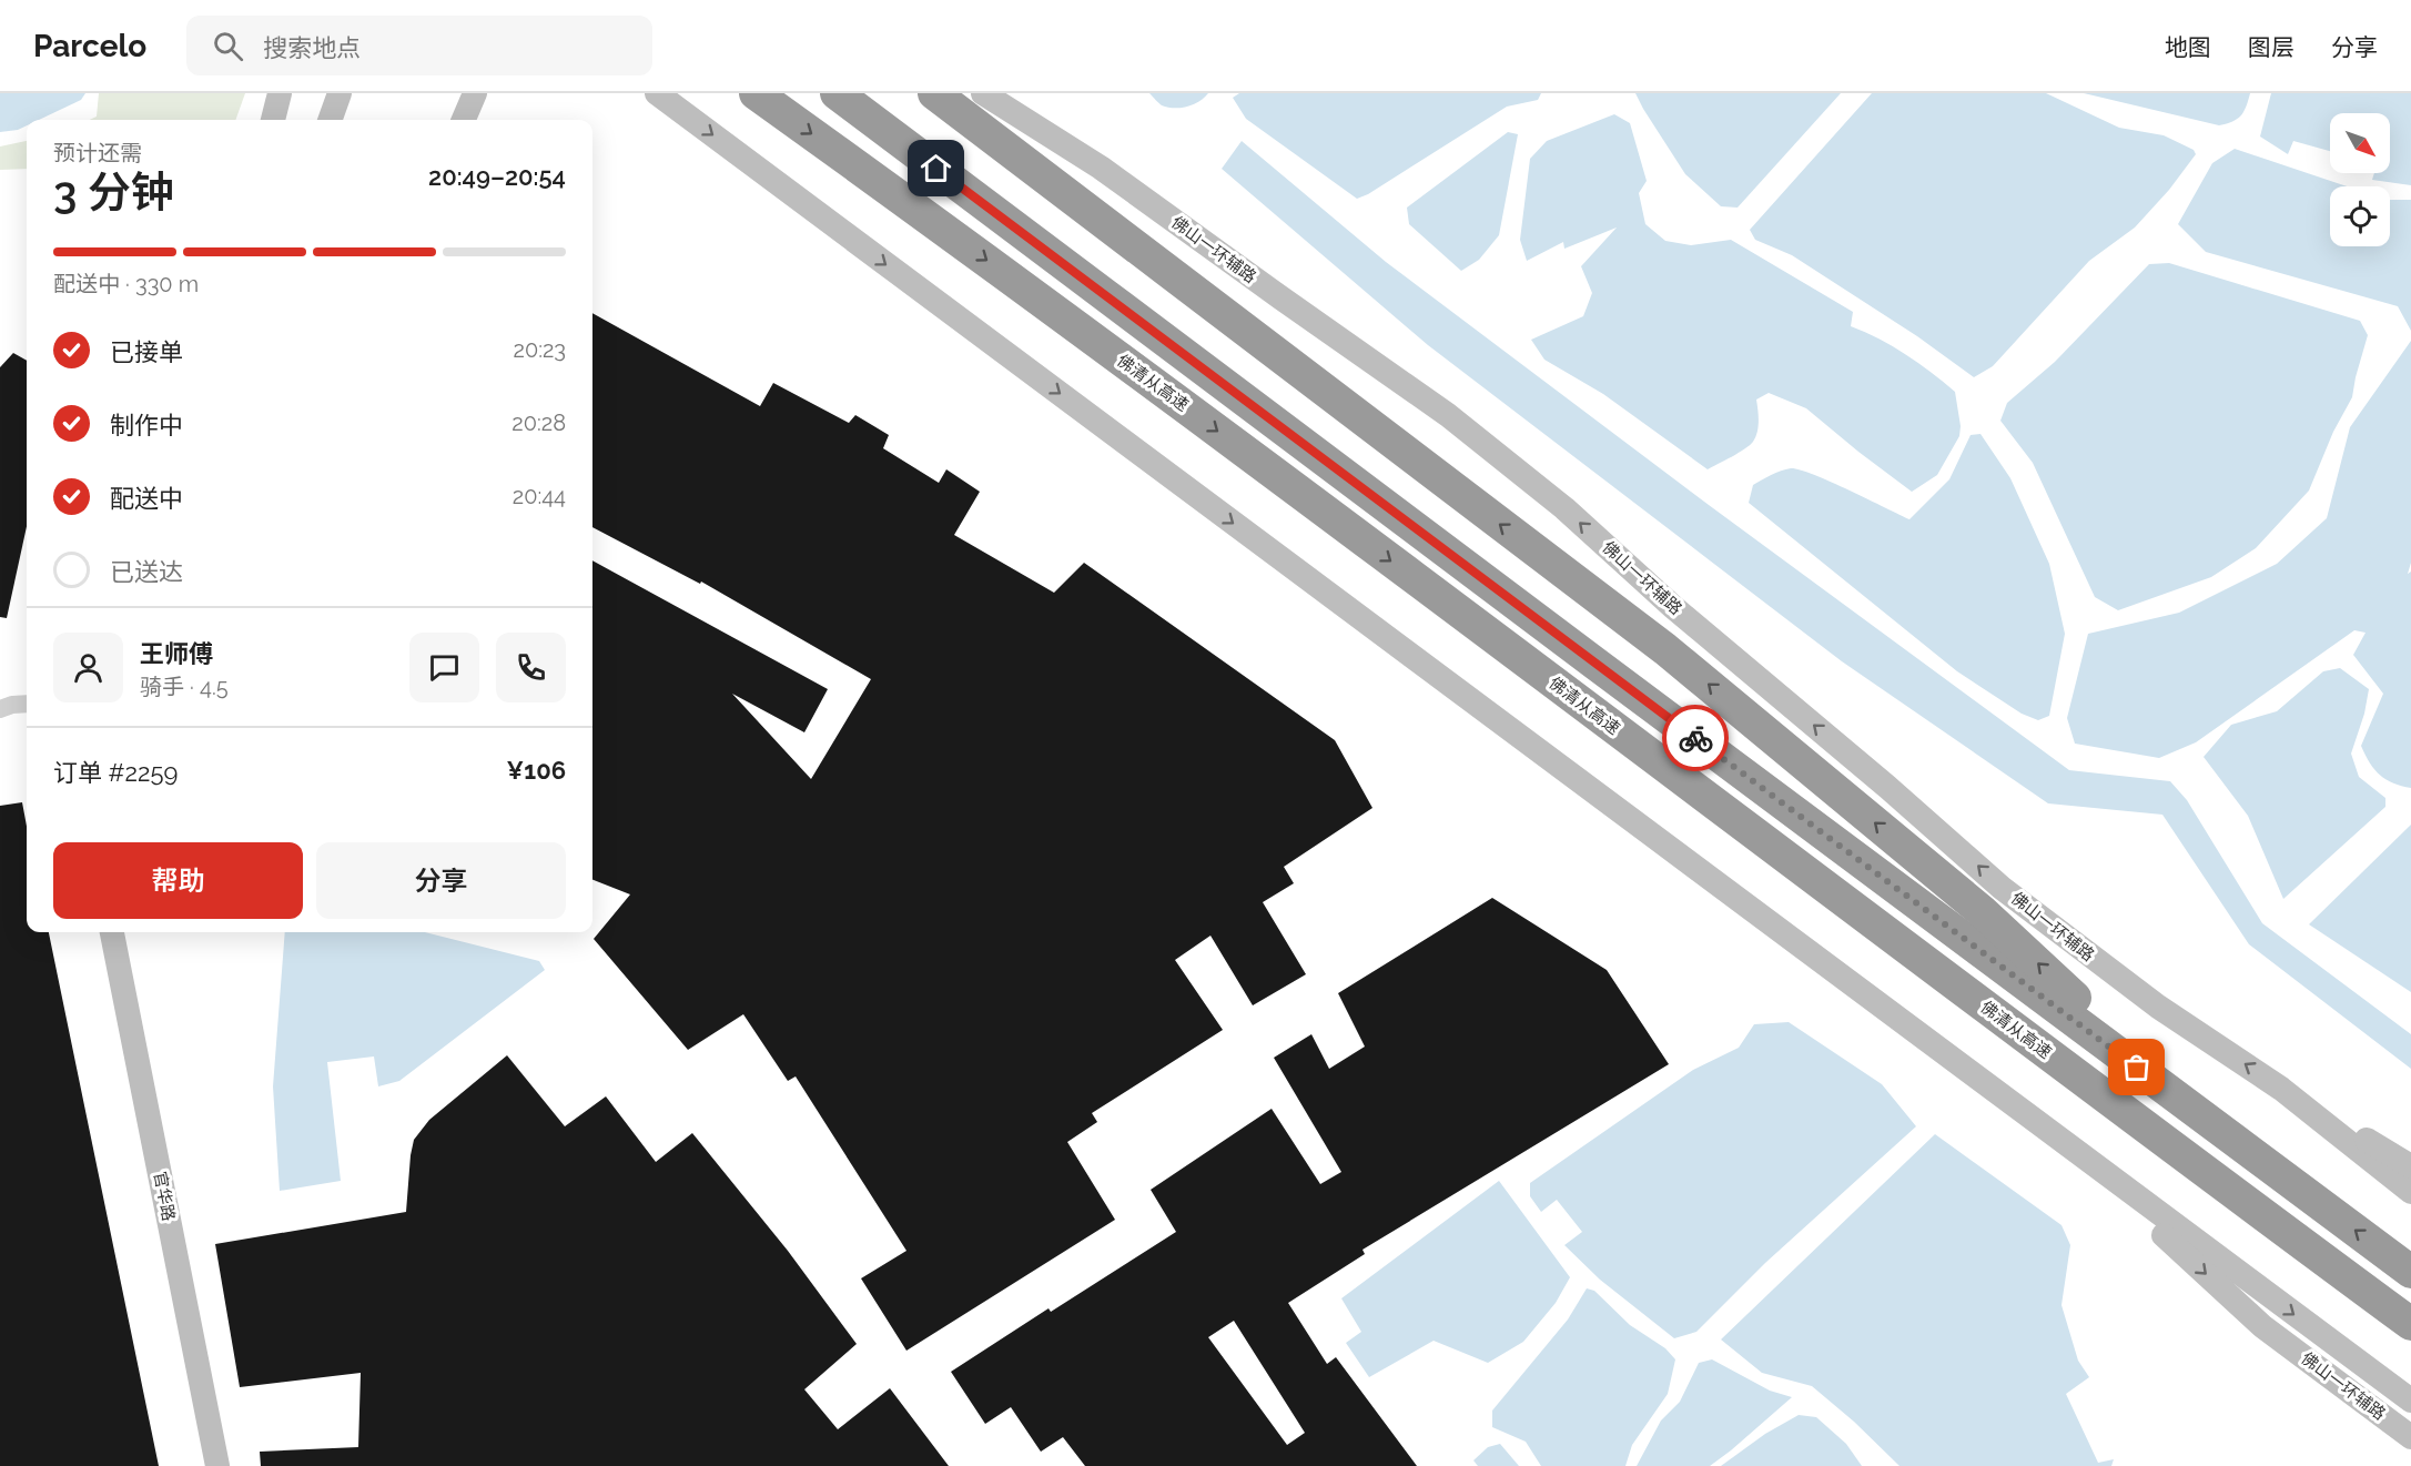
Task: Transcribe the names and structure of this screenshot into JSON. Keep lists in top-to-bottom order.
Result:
{
  "streets": {
    "highway": ["佛清从高速"],
    "main road": ["佛山一环辅路", "官华路"]
  },
  "north": "bottom right",
  "page": {
    "header": "Parcelo",
    "search": "搜索地点",
    "nav": ["地图", "图层", "分享"],
    "heading": ["3 分钟", "预计还需", "20:49–20:54"],
    "panel": [
      "王师傅",
      "骑手 · 4.5",
      "订单 #2259",
      "¥106"
    ],
    "bar": "配送中 · 330 m",
    "list": [
      ["已接单", "20:23"],
      ["制作中", "20:28"],
      ["配送中", "20:44"],
      "已送达"
    ],
    "buttons": ["帮助", "分享"]
  }
}
